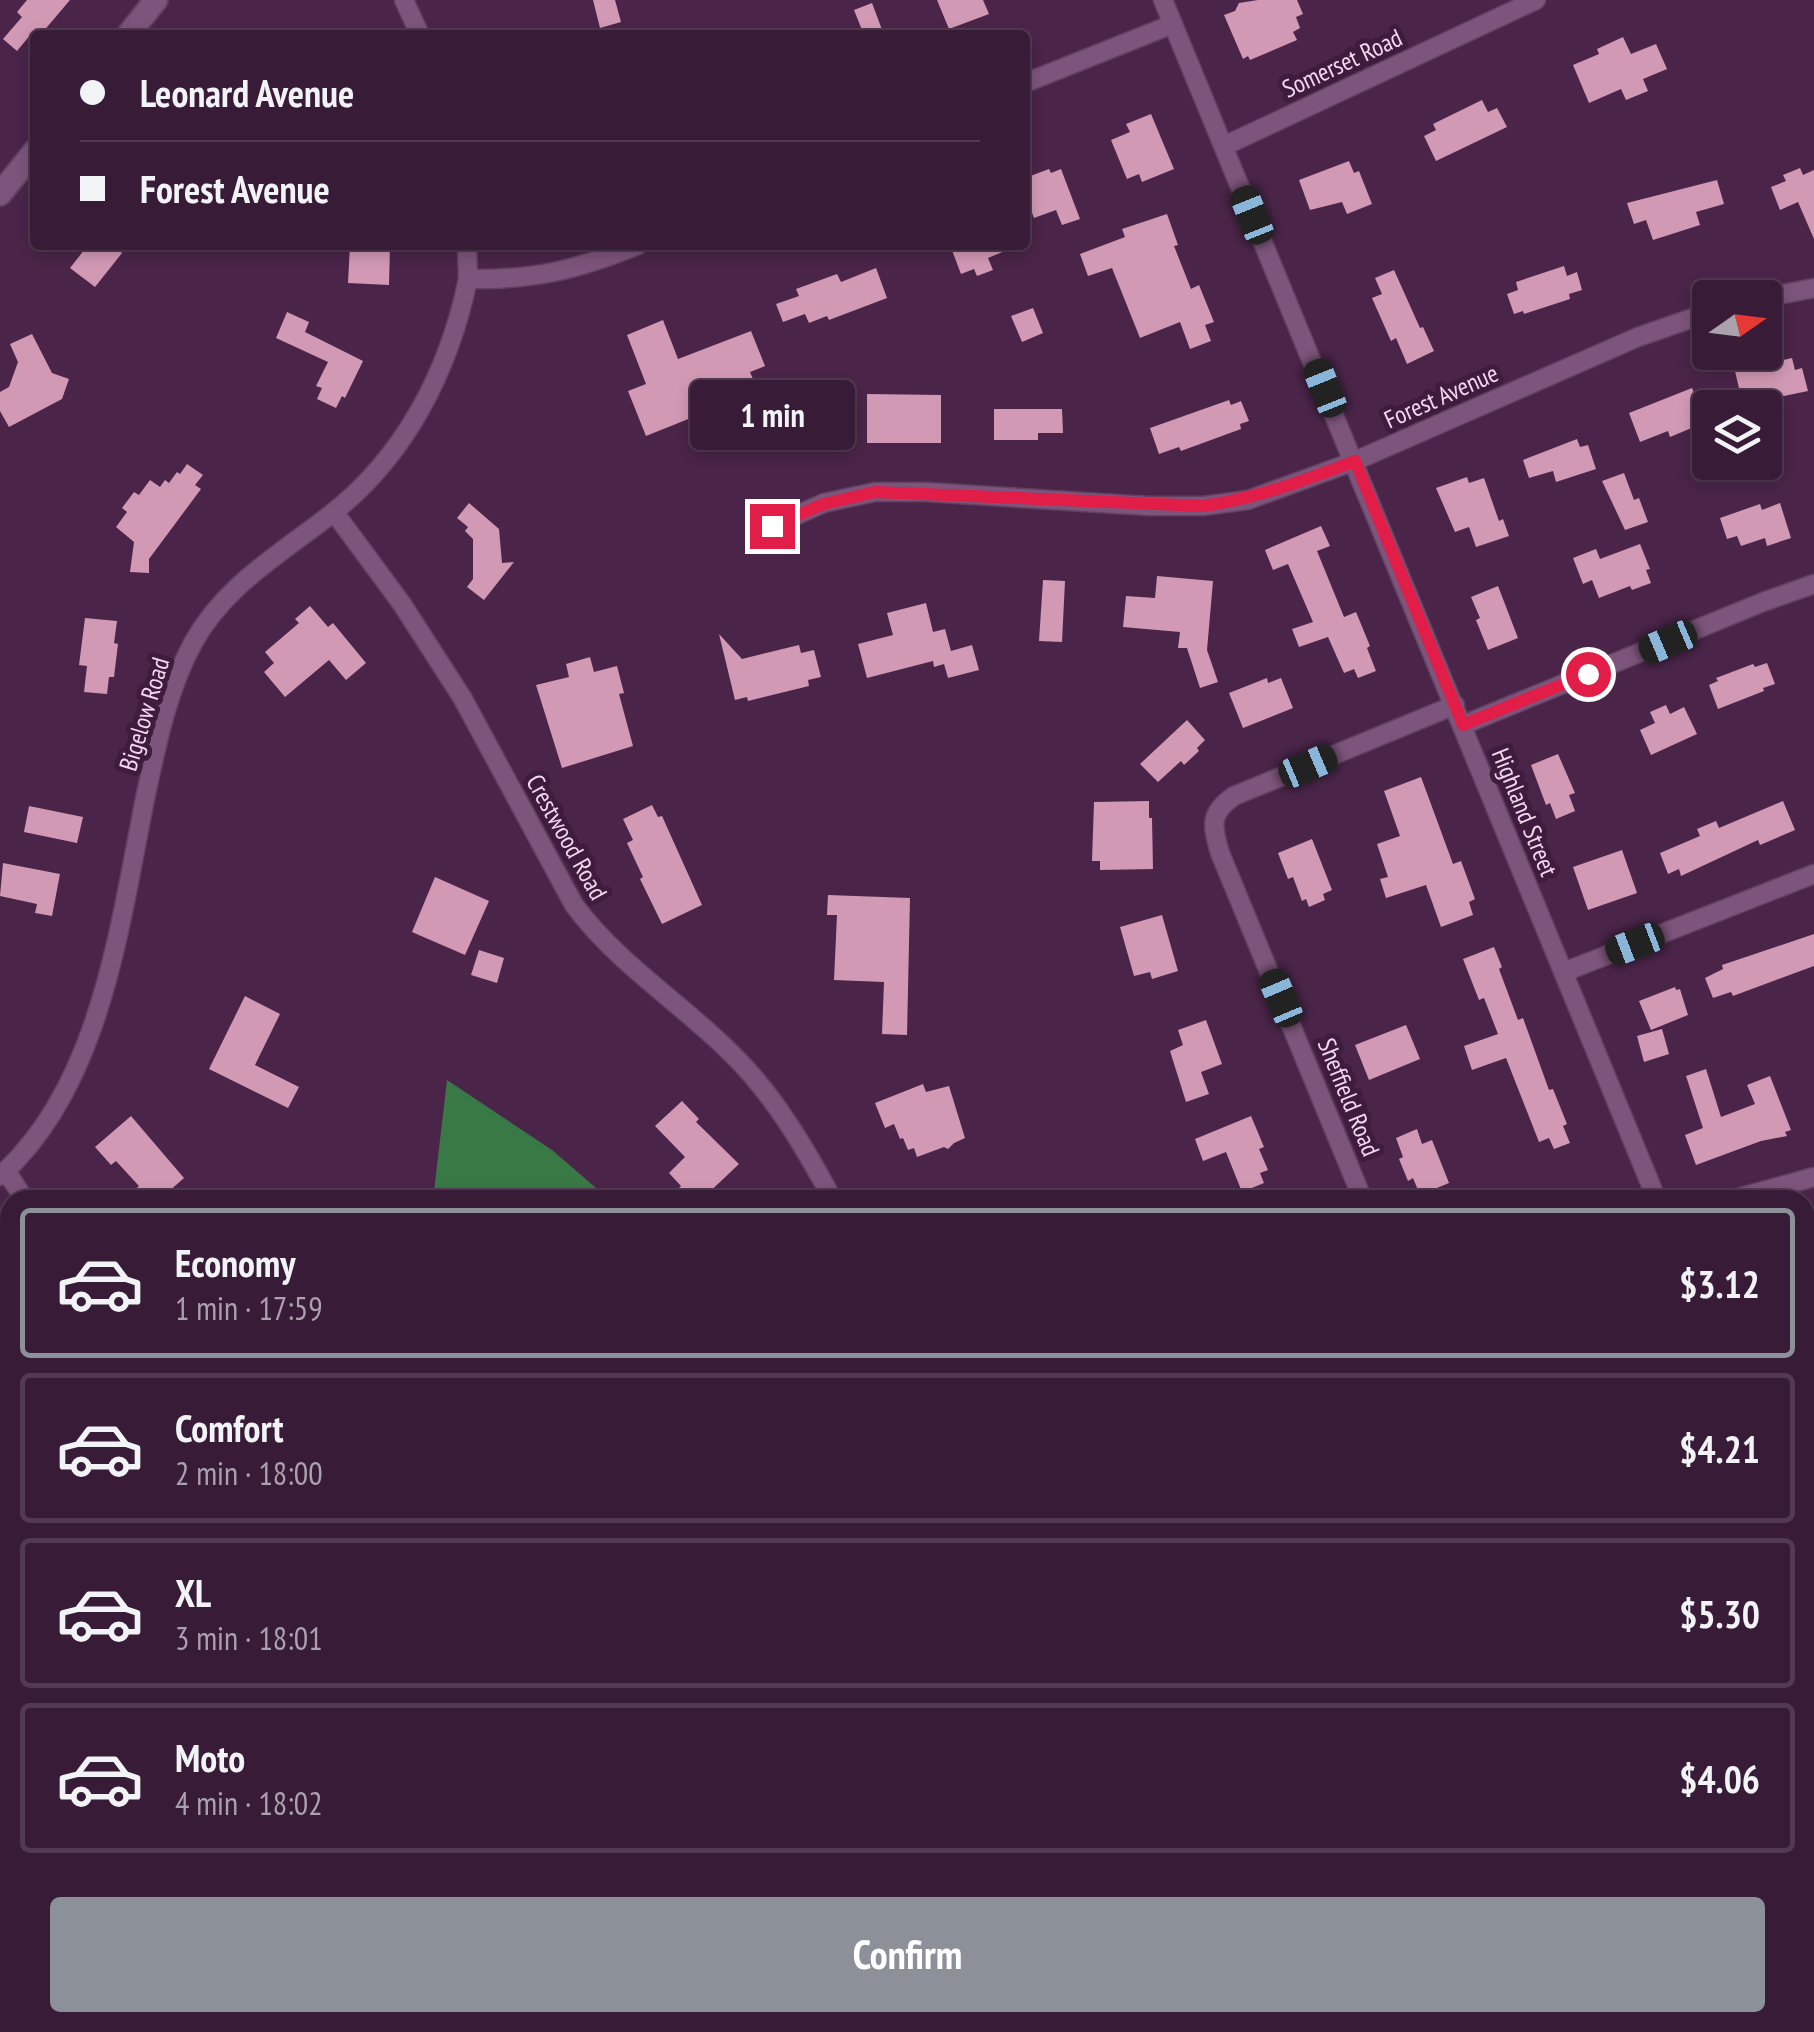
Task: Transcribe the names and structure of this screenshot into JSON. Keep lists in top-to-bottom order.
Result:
{
  "streets": {
    "street": [
      "Somerset Road",
      "Forest Avenue",
      "Bigelow Road",
      "Highland Street",
      "Crestwood Road",
      "Sheffield Road"
    ]
  },
  "crossings": [
    ["Somerset Road", "Highland Street"],
    ["Forest Avenue", "Highland Street"],
    ["Bigelow Road", "Crestwood Road"],
    ["Highland Street", "Sheffield Road"]
  ],
  "north": "right",
  "page": {
    "banner": ["Leonard Avenue", "Forest Avenue"],
    "bubble": "1 min",
    "list": [
      {
        "name": "Economy",
        "note": "1 min · 17:59",
        "value": "$3.12"
      },
      {
        "name": "Comfort",
        "note": "2 min · 18:00",
        "value": "$4.21"
      },
      {
        "name": "XL",
        "note": "3 min · 18:01",
        "value": "$5.30"
      },
      {
        "name": "Moto",
        "note": "4 min · 18:02",
        "value": "$4.06"
      }
    ],
    "buttons": "Confirm"
  }
}
